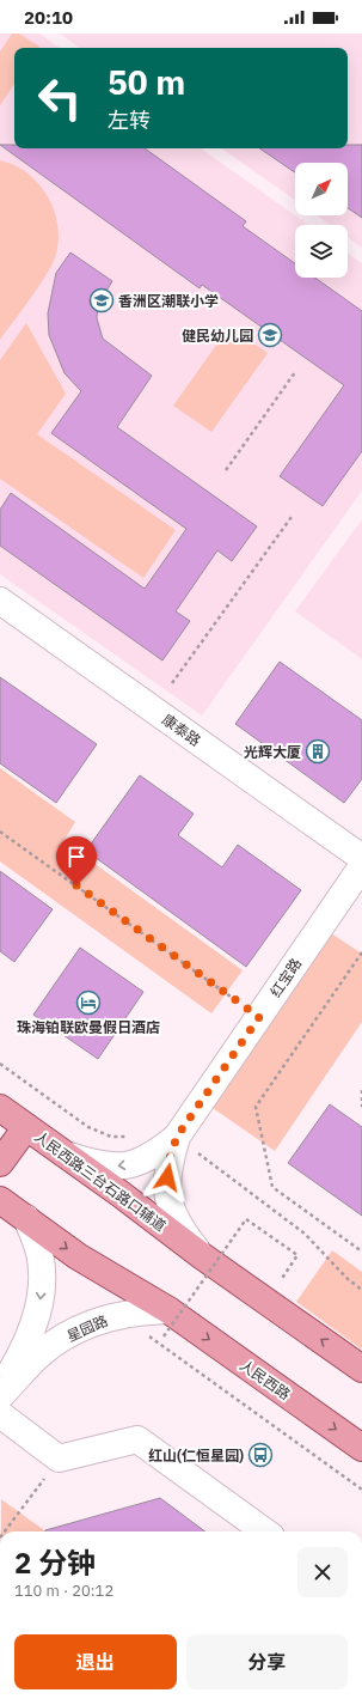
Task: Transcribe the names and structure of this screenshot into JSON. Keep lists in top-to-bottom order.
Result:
{
  "streets": {
    "main road": ["人民西路三台石路口辅道", "人民西路"],
    "street": ["康泰路", "红宝路", "星园路"]
  },
  "crossings": [
    ["红宝路", "人民西路三台石路口辅道"],
    ["星园路", "人民西路"]
  ],
  "places": {
    "school or university": ["香洲区潮联小学", "健民幼儿园"],
    "building": ["光辉大厦"],
    "hotel": ["珠海铂联欧曼假日酒店"],
    "bus stop": ["红山(仁恒星园)"]
  },
  "north": "top right",
  "page": {
    "status": "20:10",
    "turn": ["50 m", "左转"],
    "heading": ["2 分钟", "110 m · 20:12"],
    "buttons": ["退出", "分享"]
  }
}
